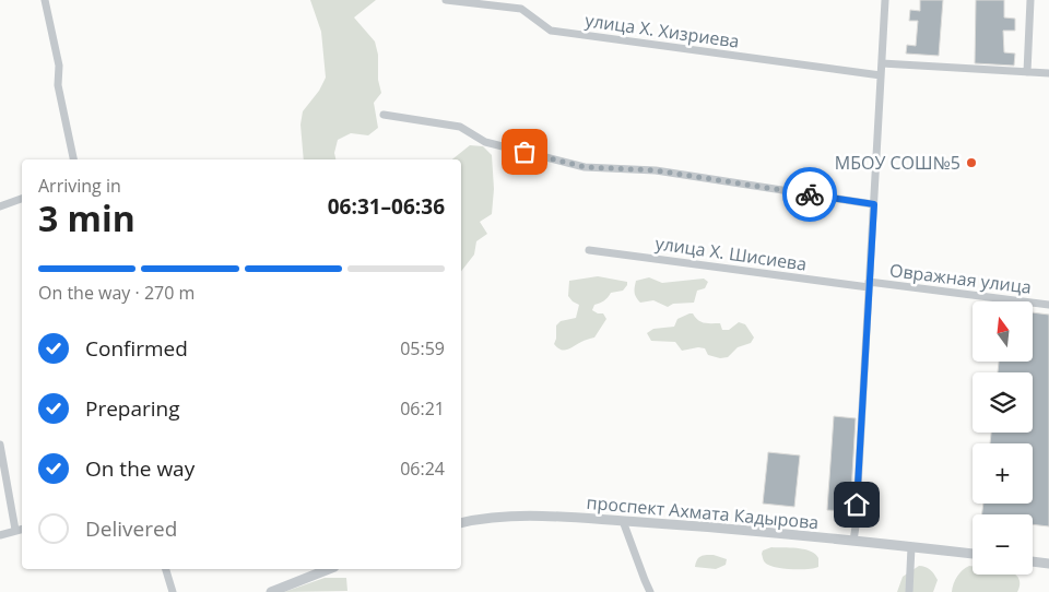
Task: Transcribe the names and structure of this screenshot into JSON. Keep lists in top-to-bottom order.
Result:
{
  "streets": {
    "street": [
      "улица Х. Хизриева",
      "улица Х. Шисиева",
      "Овражная улица",
      "проспект Ахмата Кадырова"
    ]
  },
  "crossings": [
    ["улица Х. Шисиева", "Овражная улица"]
  ],
  "places": ["МБОУ СОШ№5"],
  "north": "top",
  "page": {
    "heading": ["3 min", "Arriving in", "06:31–06:36"],
    "bar": "On the way · 270 m",
    "map_buttons": ["+", "−"],
    "list": [
      ["Confirmed", "05:59"],
      ["Preparing", "06:21"],
      ["On the way", "06:24"],
      "Delivered"
    ]
  }
}
